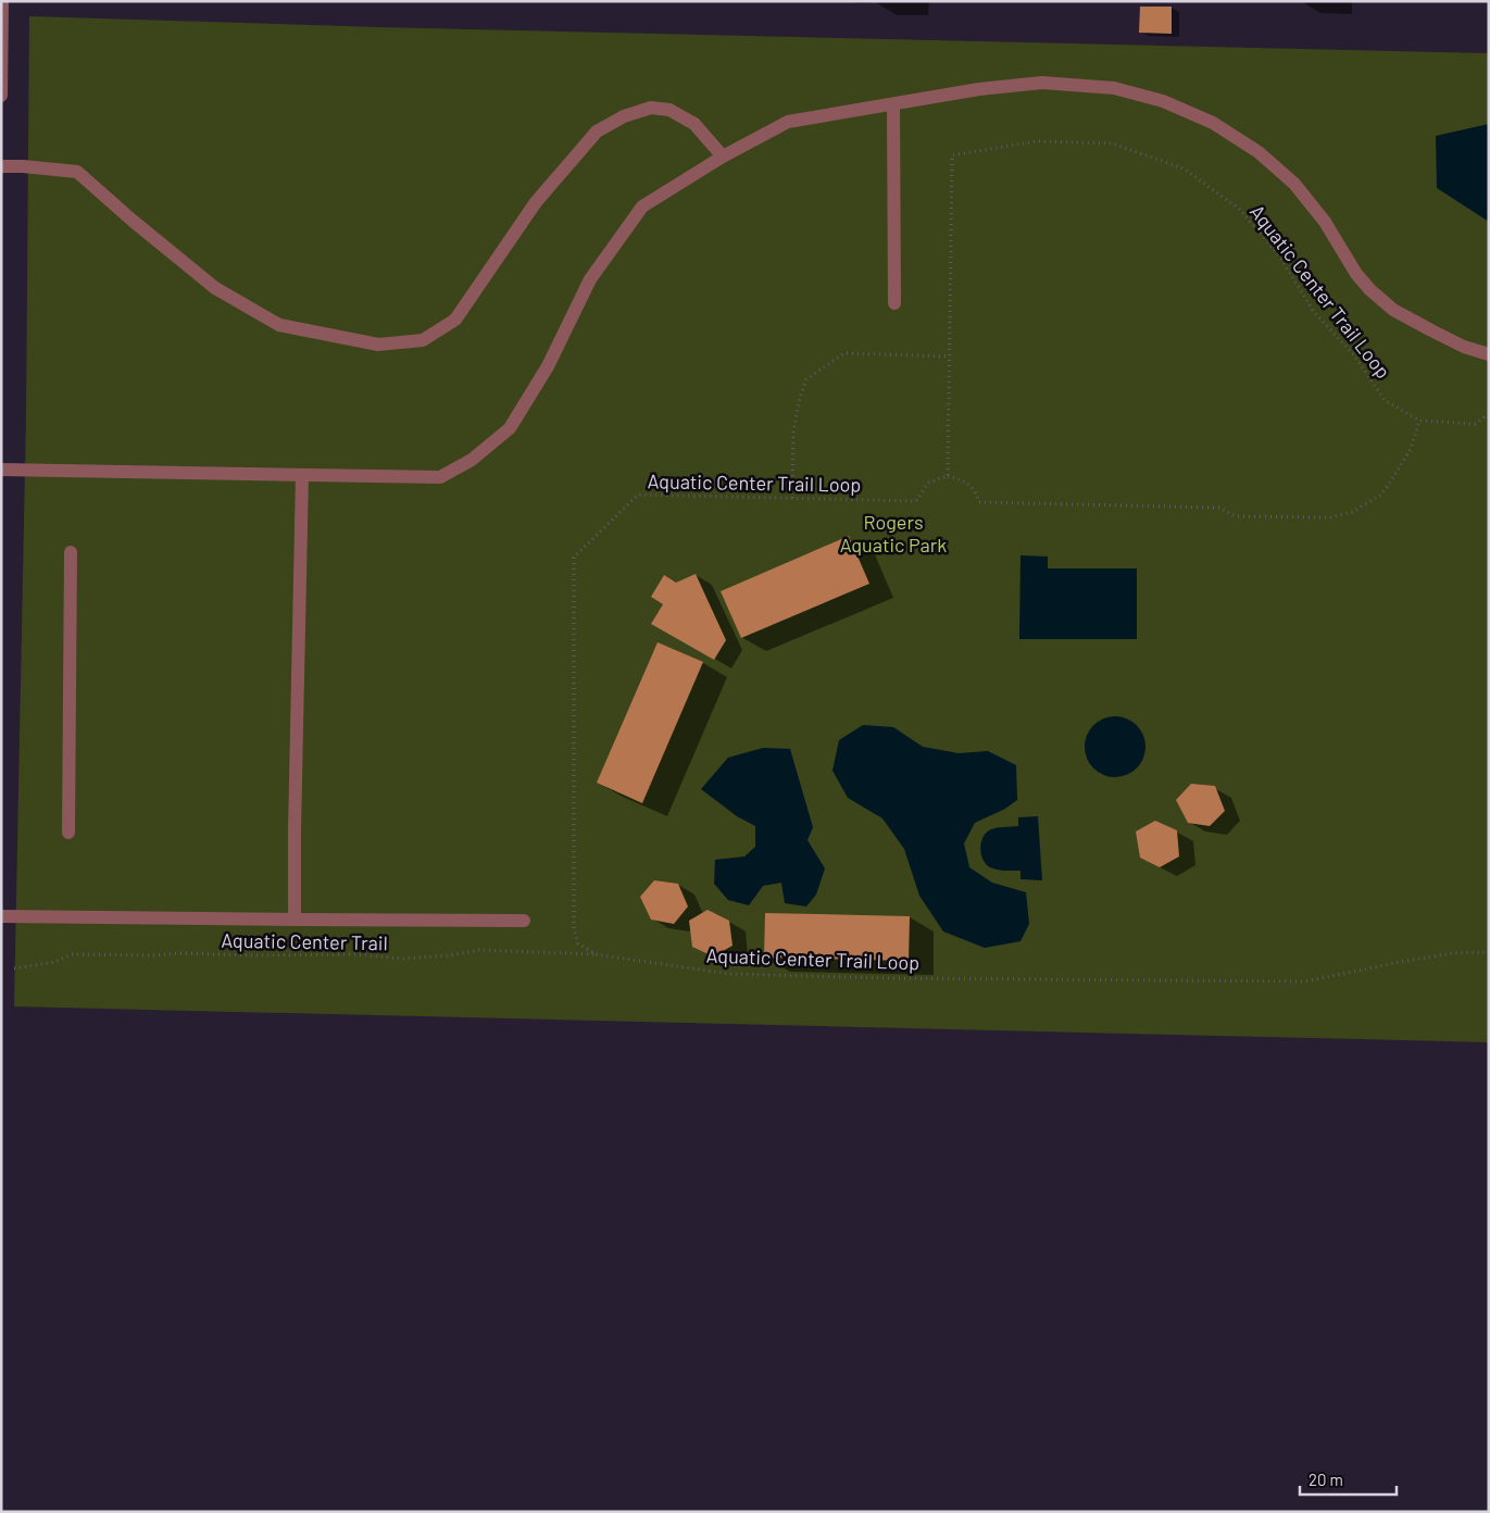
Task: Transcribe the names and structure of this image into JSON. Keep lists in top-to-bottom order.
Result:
{
  "streets": {
    "path": ["Aquatic Center Trail Loop", "Aquatic Center Trail"]
  },
  "crossings": [
    ["Aquatic Center Trail Loop", "Aquatic Center Trail"]
  ],
  "parks": ["Rogers Aquatic Park"],
  "scale_bar": "20 m"
}
